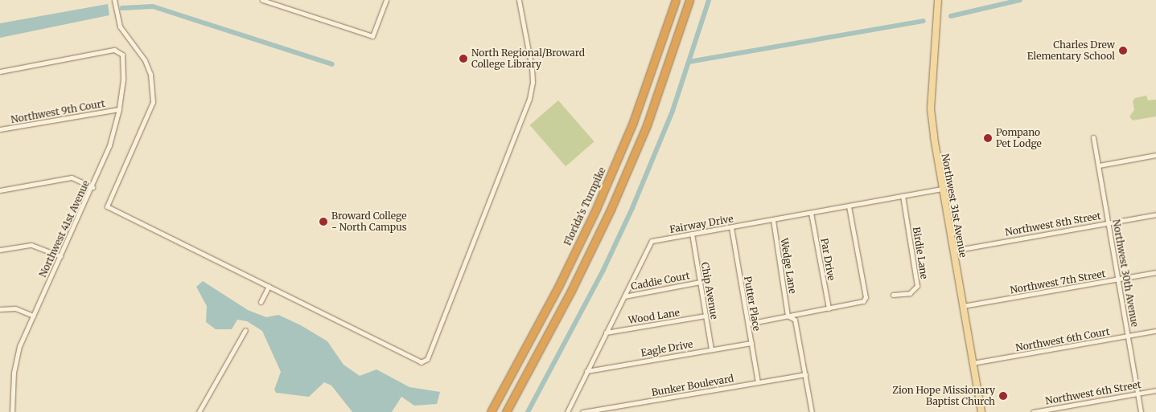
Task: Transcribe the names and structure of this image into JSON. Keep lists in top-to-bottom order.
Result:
{
  "streets": {
    "highway": ["Florida's Turnpike"],
    "main road": ["Northwest 31st Avenue"],
    "street": [
      "Northwest 9th Court",
      "Fairway Drive",
      "Northwest 8th Street",
      "Northwest 41st Avenue",
      "Birdie Lane",
      "Par Drive",
      "Wedge Lane",
      "Northwest 30th Avenue",
      "Caddie Court",
      "Northwest 7th Street",
      "Chip Avenue",
      "Putter Place",
      "Wood Lane",
      "Northwest 6th Court",
      "Eagle Drive",
      "Bunker Boulevard",
      "Northwest 6th Street"
    ]
  },
  "crossings": [
    ["Northwest 9th Court", "Northwest 41st Avenue"],
    ["Northwest 31st Avenue", "Fairway Drive"],
    ["Northwest 31st Avenue", "Northwest 8th Street"],
    ["Northwest 31st Avenue", "Northwest 7th Street"],
    ["Northwest 31st Avenue", "Northwest 6th Court"],
    ["Fairway Drive", "Birdie Lane"],
    ["Fairway Drive", "Par Drive"],
    ["Fairway Drive", "Wedge Lane"],
    ["Fairway Drive", "Caddie Court"],
    ["Fairway Drive", "Chip Avenue"],
    ["Fairway Drive", "Putter Place"],
    ["Fairway Drive", "Wood Lane"],
    ["Fairway Drive", "Eagle Drive"],
    ["Northwest 8th Street", "Northwest 30th Avenue"],
    ["Wedge Lane", "Bunker Boulevard"],
    ["Northwest 30th Avenue", "Northwest 7th Street"],
    ["Northwest 30th Avenue", "Northwest 6th Court"],
    ["Northwest 30th Avenue", "Northwest 6th Street"],
    ["Caddie Court", "Chip Avenue"],
    ["Chip Avenue", "Wood Lane"],
    ["Chip Avenue", "Eagle Drive"],
    ["Putter Place", "Eagle Drive"],
    ["Putter Place", "Bunker Boulevard"]
  ],
  "places": [
    "Charles Drew Elementary School",
    "North Regional/Broward College Library",
    "Pompano Pet Lodge",
    "Broward College - North Campus",
    "Zion Hope Missionary Baptist Church"
  ]
}
